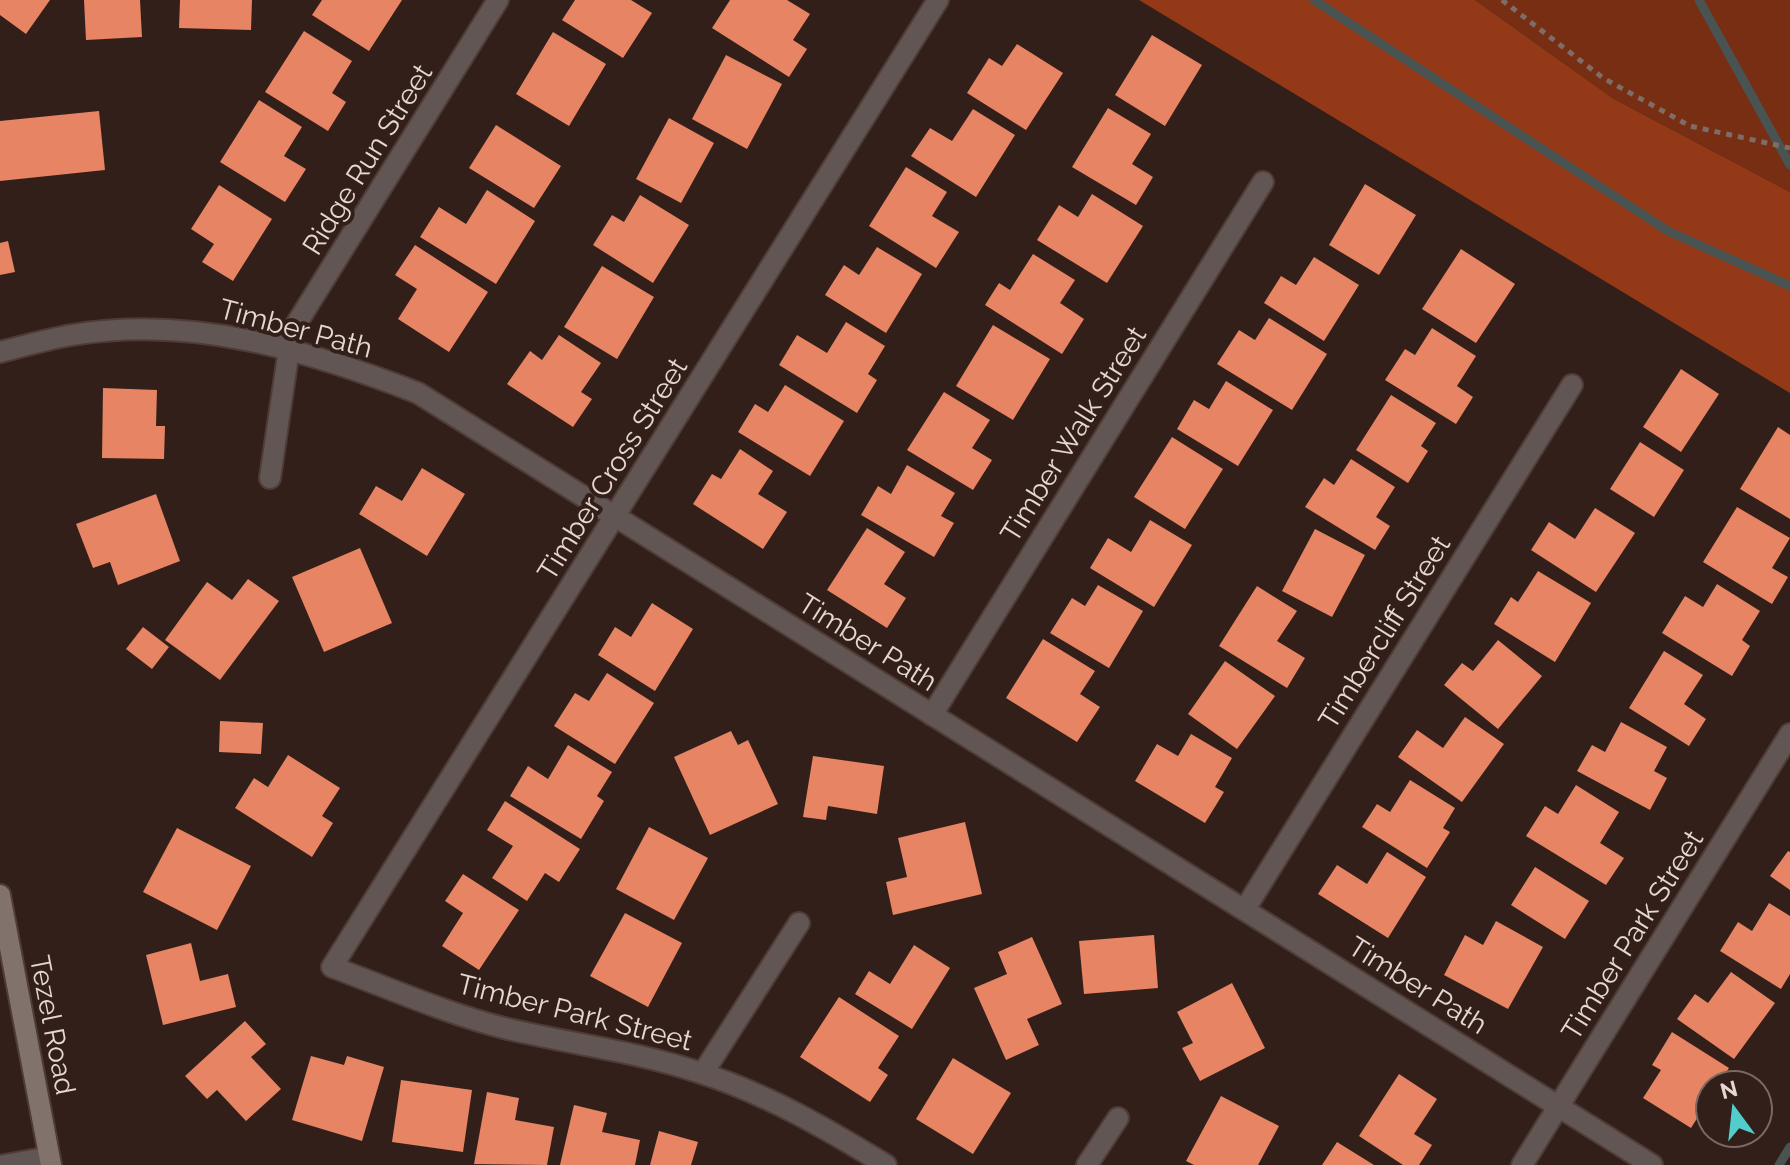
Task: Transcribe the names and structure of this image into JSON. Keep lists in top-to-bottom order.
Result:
{
  "streets": {
    "main road": ["Tezel Road"],
    "street": [
      "Ridge Run Street",
      "Timber Path",
      "Timber Walk Street",
      "Timber Cross Street",
      "Timbercliff Street",
      "Timber Park Street"
    ]
  },
  "crossings": [
    ["Ridge Run Street", "Timber Path"],
    ["Timber Path", "Timber Walk Street"],
    ["Timber Path", "Timber Cross Street"],
    ["Timber Path", "Timbercliff Street"],
    ["Timber Path", "Timber Park Street"],
    ["Timber Cross Street", "Timber Park Street"]
  ],
  "north": "top"
}
